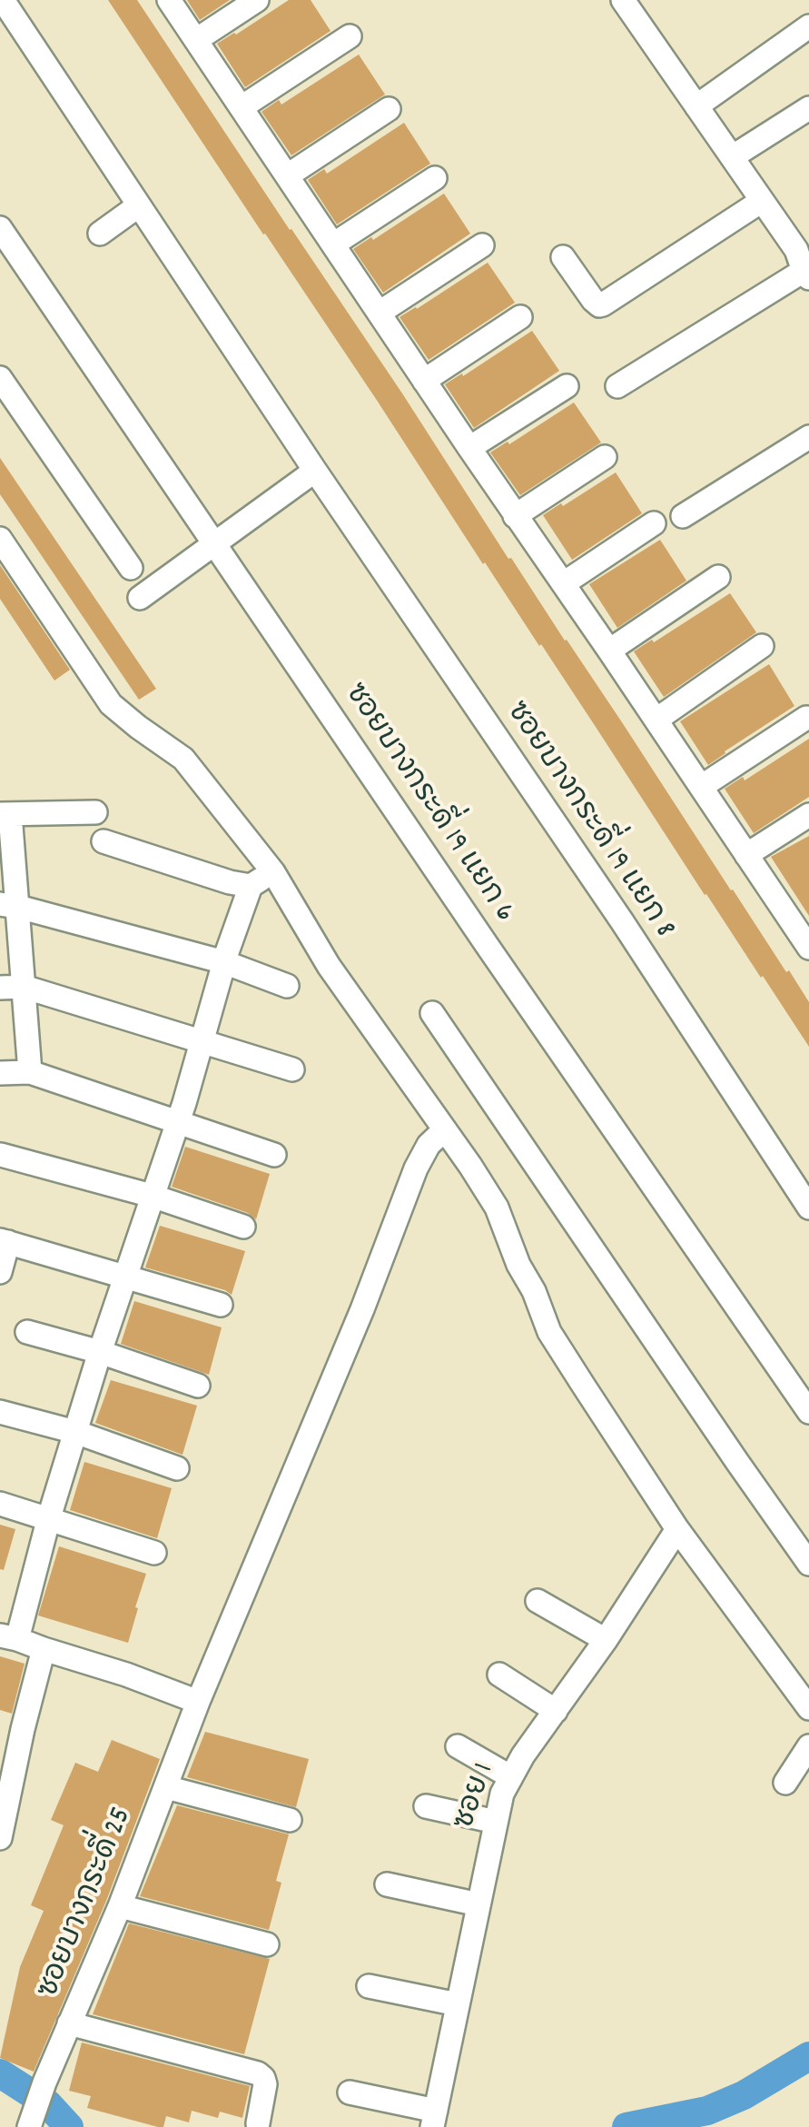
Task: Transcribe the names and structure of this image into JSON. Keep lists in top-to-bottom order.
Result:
{
  "streets": {
    "street": [
      "ซอยบางกระดี่ 19 แยก 6",
      "ซอยบางกระดี่ 19 แยก 8",
      "ซอย 1",
      "ซอยบางกระดี่ 25"
    ]
  }
}
